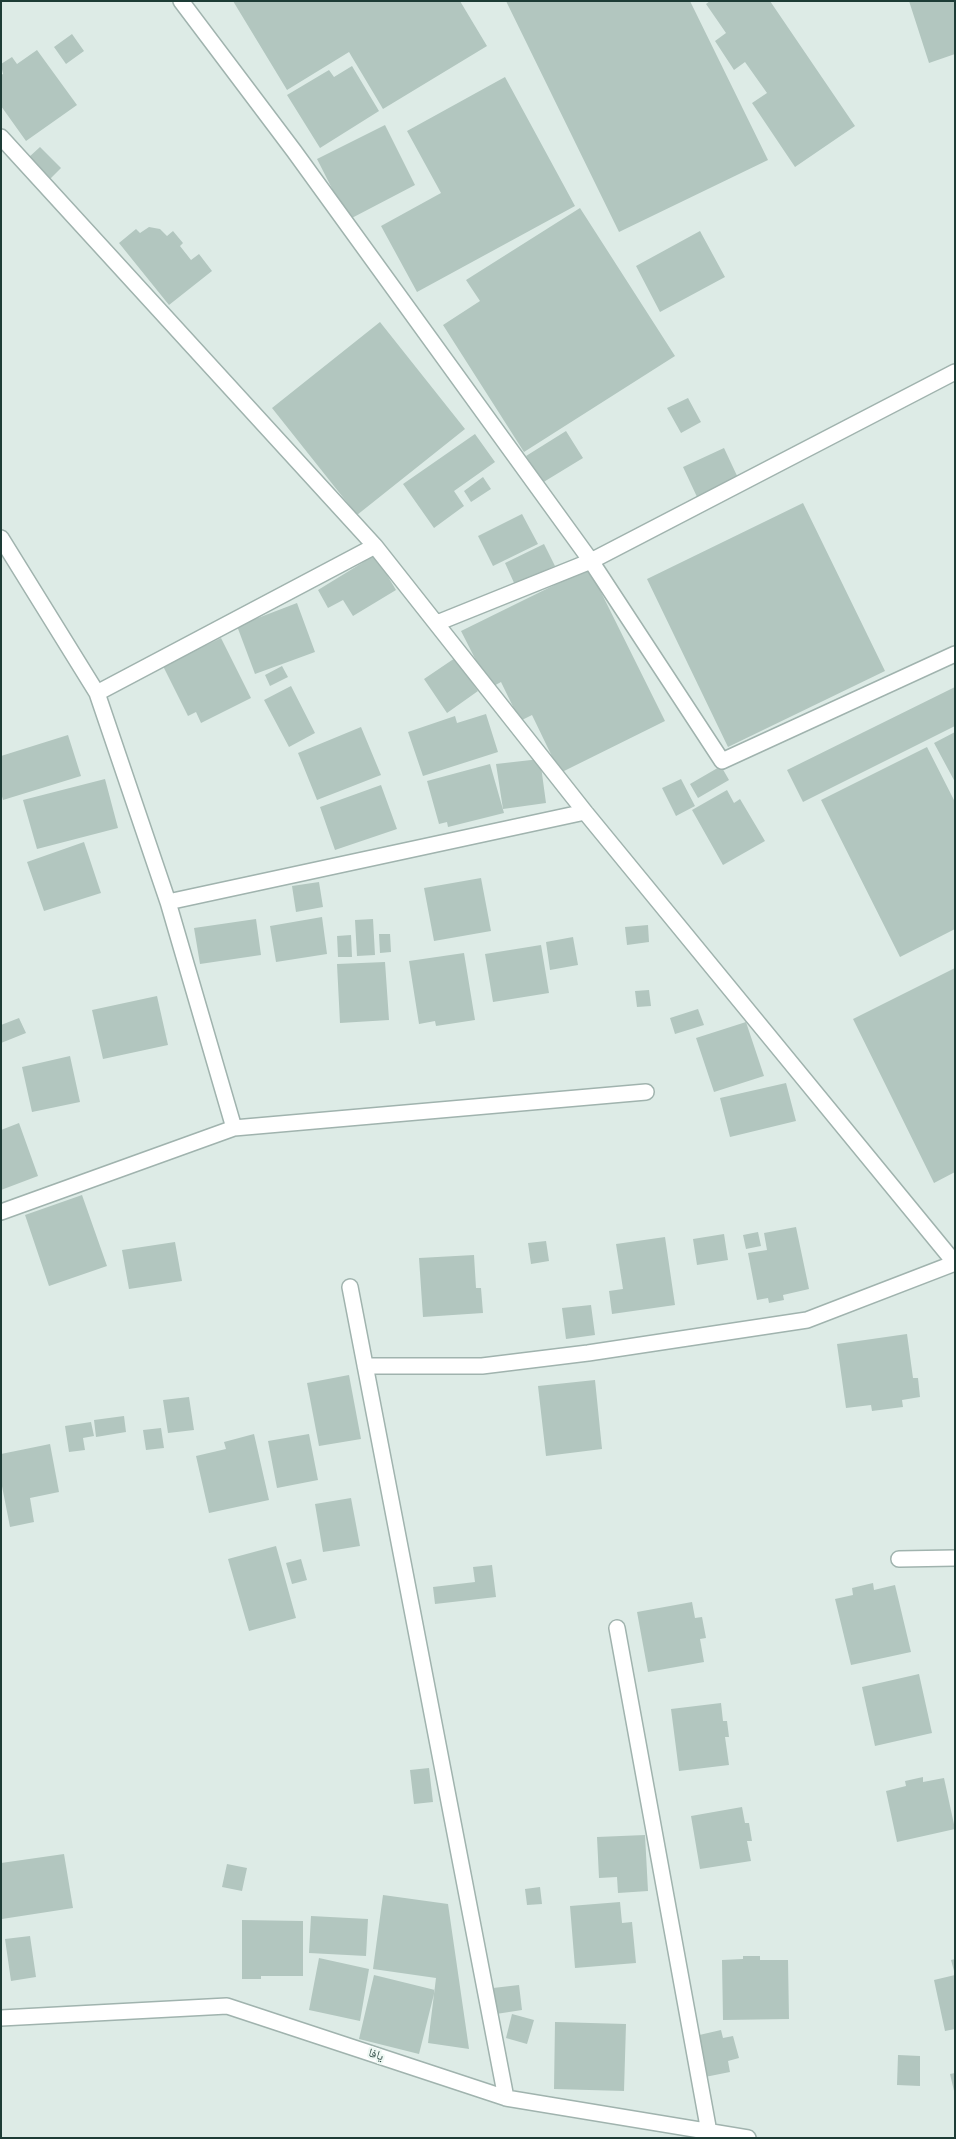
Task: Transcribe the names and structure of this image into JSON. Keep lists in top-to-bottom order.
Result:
{
  "streets": {
    "street": ["يافا"]
  }
}
